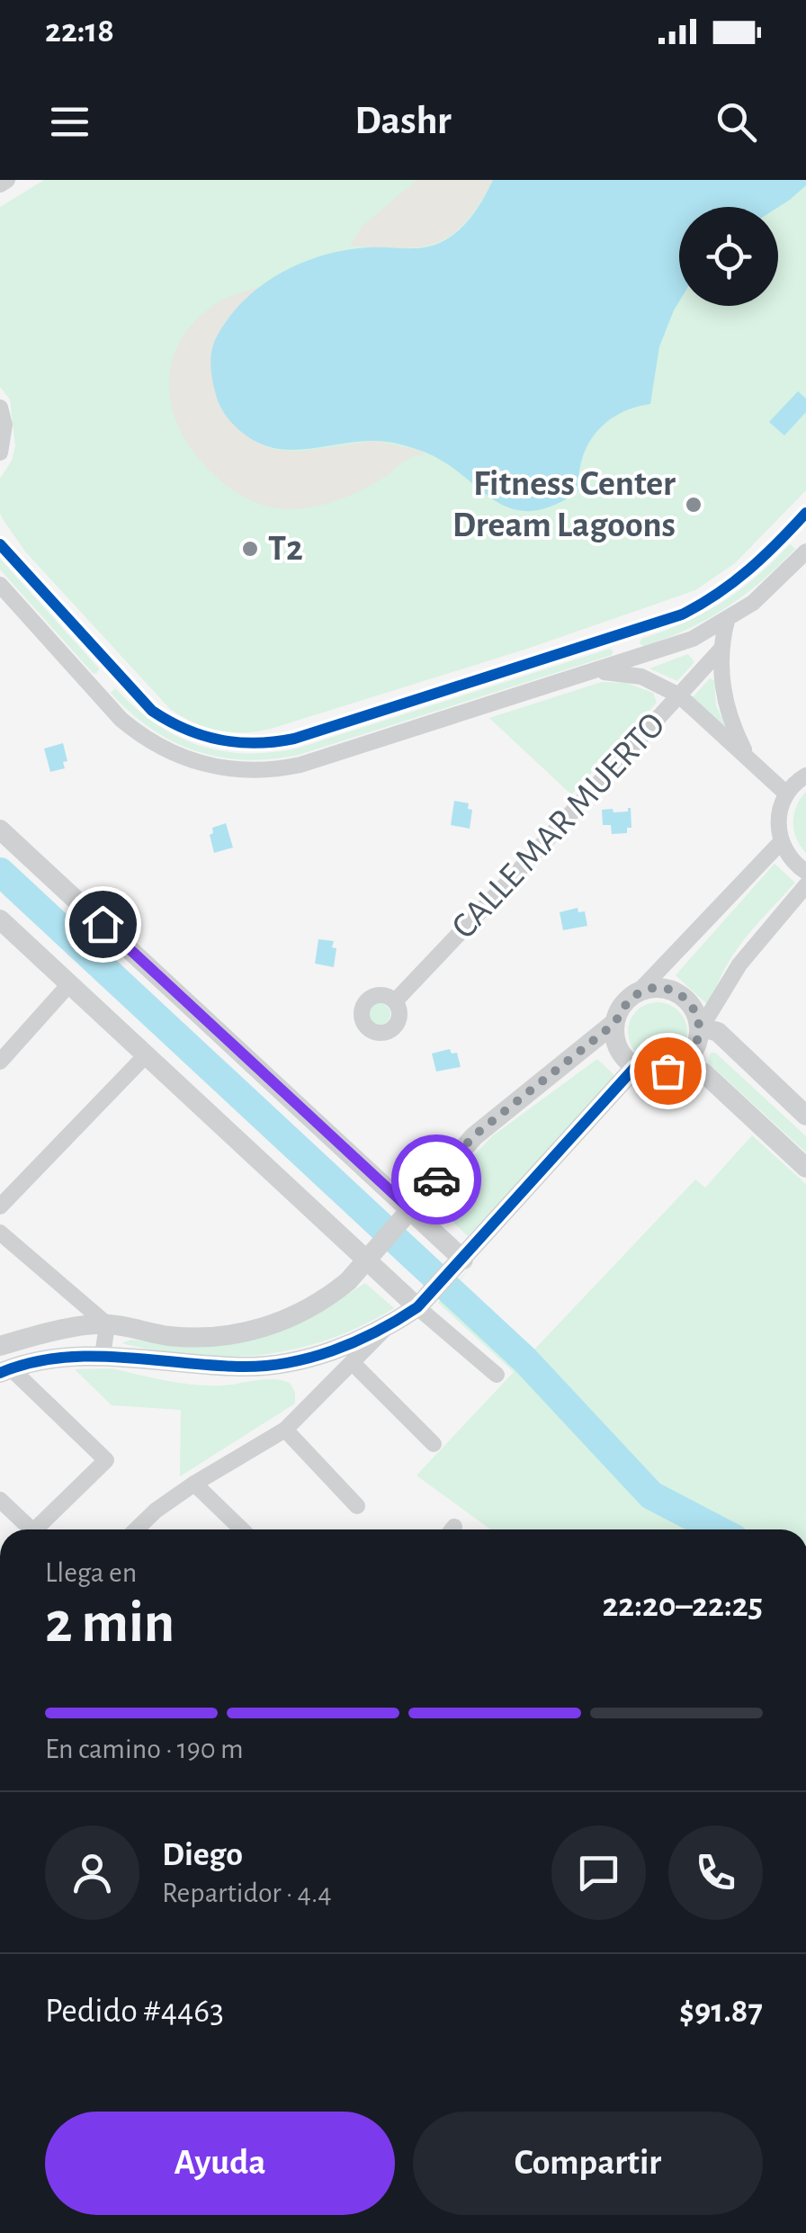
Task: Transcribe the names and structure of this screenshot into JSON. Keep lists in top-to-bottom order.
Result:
{
  "streets": {
    "street": ["CALLE MAR MUERTO"]
  },
  "places": ["Fitness Center Dream Lagoons", "T2"],
  "page": {
    "status": "22:18",
    "header": "Dashr",
    "heading": ["2 min", "Llega en", "22:20–22:25"],
    "panel": [
      "Diego",
      "Repartidor · 4.4",
      "Pedido #4463",
      "$91.87"
    ],
    "bar": "En camino · 190 m",
    "buttons": ["Ayuda", "Compartir"]
  }
}
